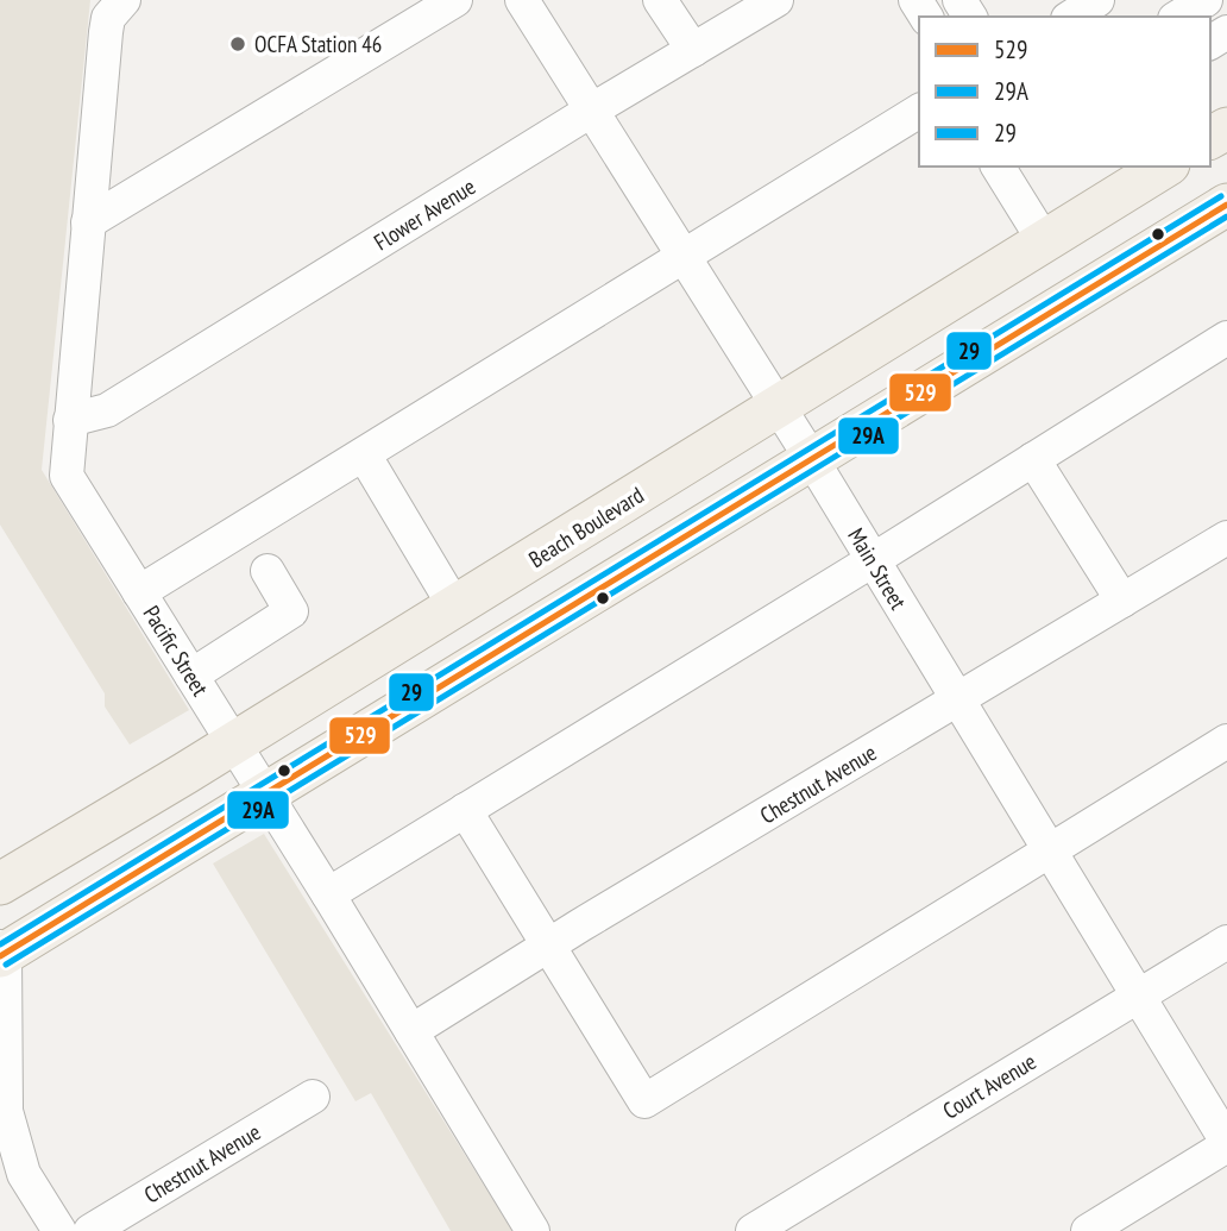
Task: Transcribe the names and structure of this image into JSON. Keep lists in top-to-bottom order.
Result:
{
  "streets": {
    "main road": ["Beach Boulevard"],
    "street": [
      "Flower Avenue",
      "Main Street",
      "Pacific Street",
      "Chestnut Avenue",
      "Court Avenue"
    ]
  },
  "crossings": [
    ["Flower Avenue", "Main Street"],
    ["Flower Avenue", "Pacific Street"],
    ["Beach Boulevard", "Main Street"],
    ["Beach Boulevard", "Pacific Street"],
    ["Main Street", "Chestnut Avenue"],
    ["Main Street", "Court Avenue"],
    ["Pacific Street", "Chestnut Avenue"]
  ],
  "places": ["OCFA Station 46"],
  "lines": ["transit line 29", "transit line 529", "transit line 29A"],
  "legend": ["529", "29A", "29"]
}
